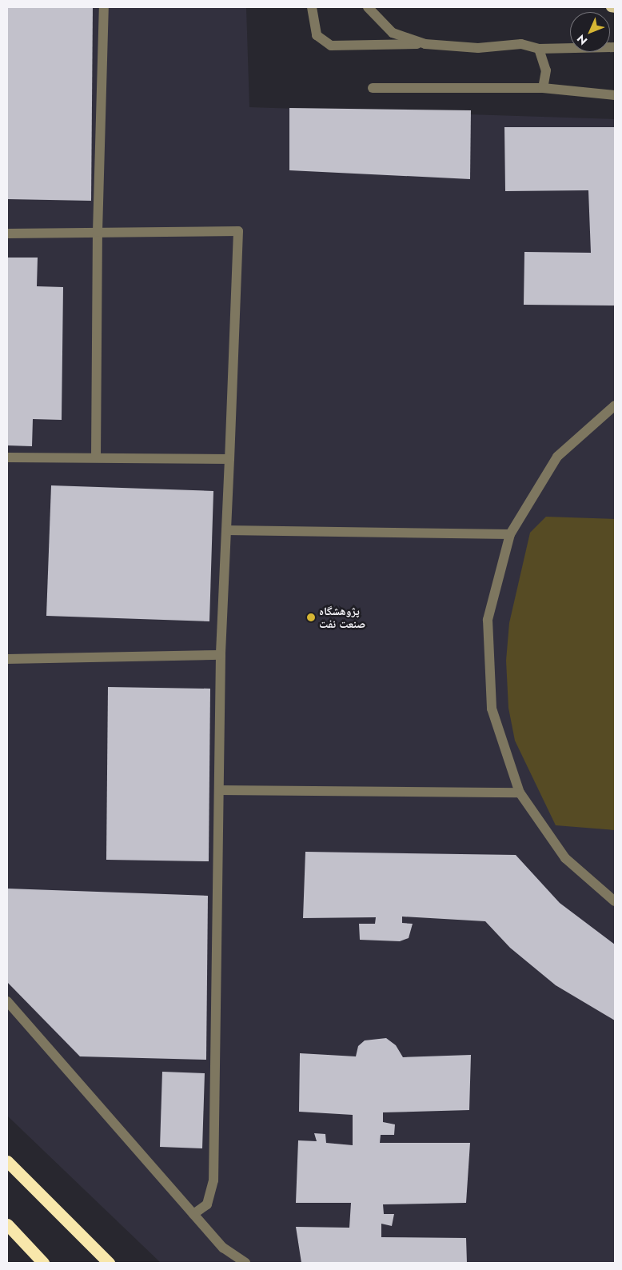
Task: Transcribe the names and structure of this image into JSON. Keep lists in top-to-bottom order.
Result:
{
  "places": ["پژوهشگاه صنعت نفت"],
  "north": "bottom left"
}
